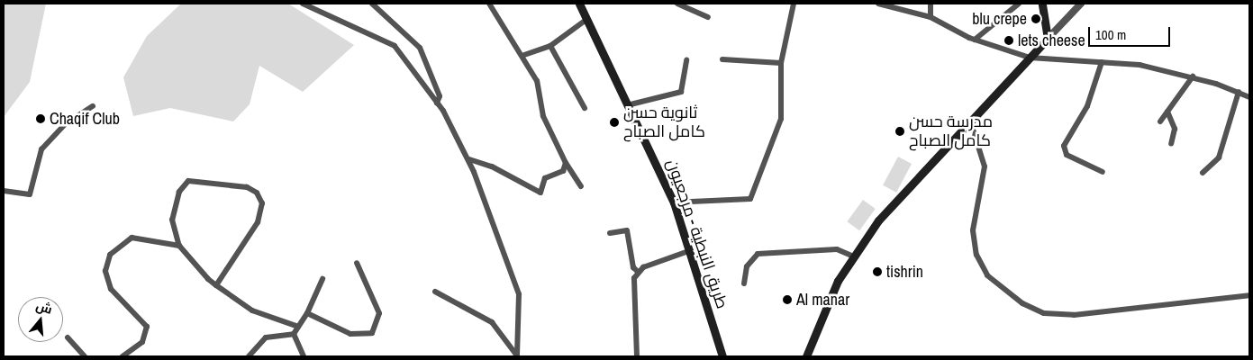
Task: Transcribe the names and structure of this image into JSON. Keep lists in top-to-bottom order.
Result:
{
  "streets": {
    "main road": ["طريق النبطية - مرجعيون"]
  },
  "places": [
    "blu crepe",
    "lets cheese",
    "Chaqif Club",
    "ثانوية حسن كامل الصباح",
    "مدرسة حسن كامل الصباح",
    "tishrin",
    "Al manar"
  ],
  "scale_bar": "100 m",
  "north": "top"
}
